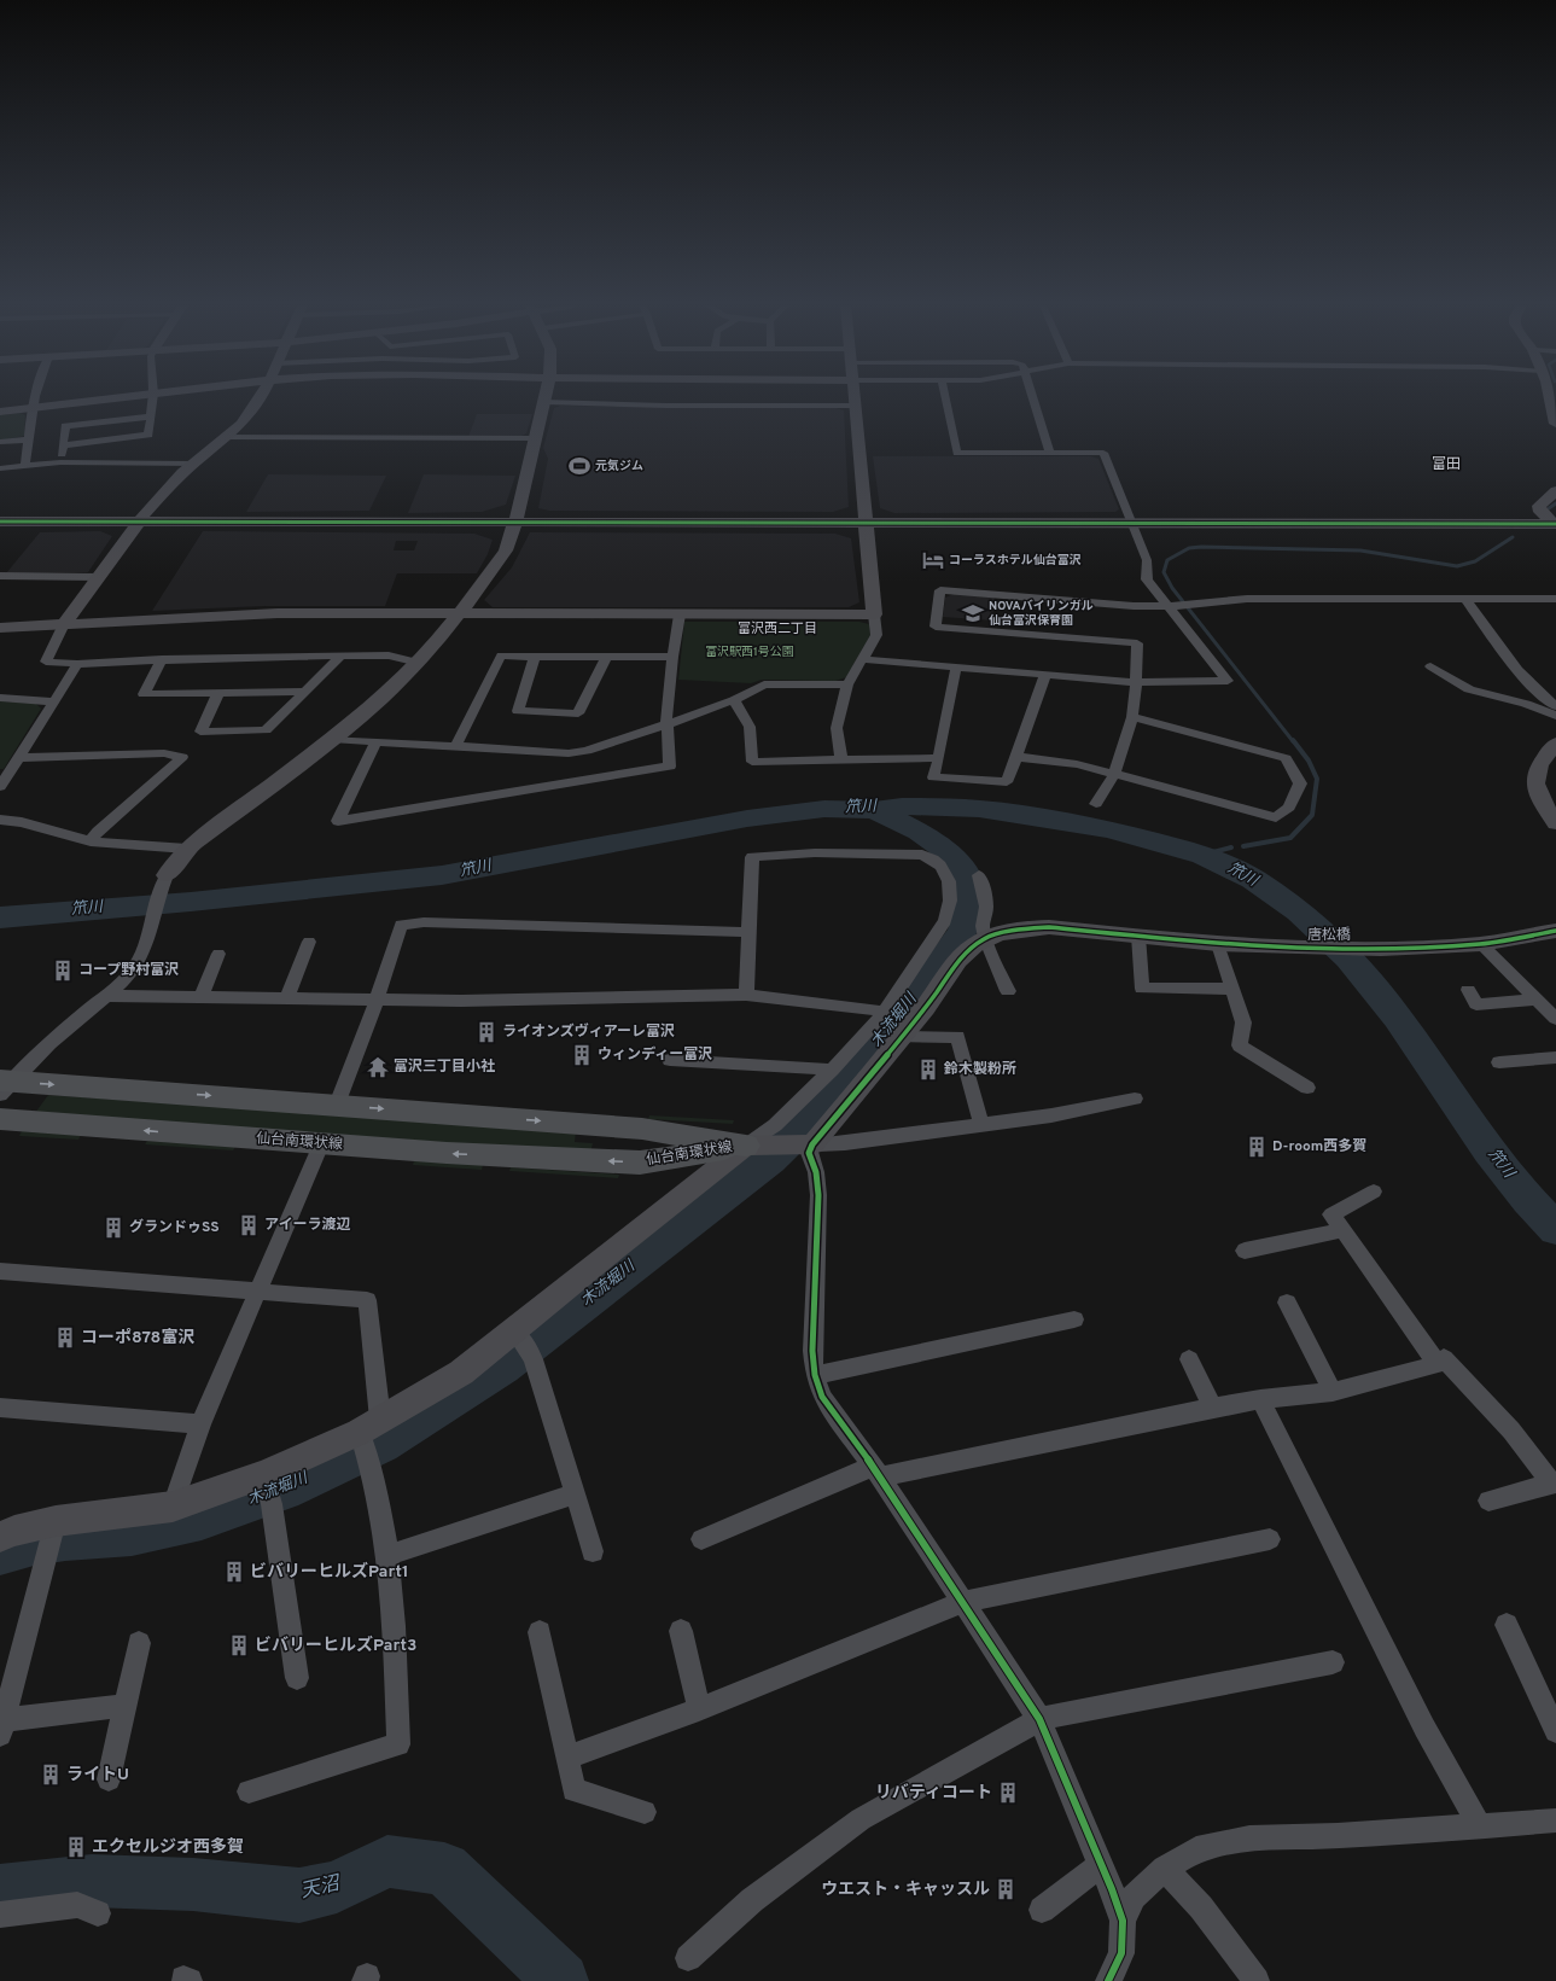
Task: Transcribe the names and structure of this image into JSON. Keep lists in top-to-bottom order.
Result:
{
  "streets": {
    "main road": ["仙台南環状線"],
    "street": ["唐松橋"]
  },
  "districts": ["富田", "富沢西二丁目"],
  "water": ["笊川", "木流堀川", "天沼"],
  "parks": ["富沢駅西1号公園"],
  "places": {
    "sports": ["元気ジム"],
    "hotel": ["コーラスホテル仙台富沢"],
    "school or university": ["NOVAバイリンガル 仙台富沢保育園"],
    "building": [
      "コープ野村富沢",
      "ライオンズヴィアーレ富沢",
      "ウィンディー富沢",
      "鈴木製粉所",
      "D-room西多賀",
      "アイーラ渡辺",
      "グランドゥSS",
      "コーポ878富沢",
      "ビバリーヒルズPart1",
      "ビバリーヒルズPart3",
      "ライトU",
      "リバティコート",
      "エクセルジオ西多賀",
      "ウエスト・キャッスル"
    ],
    "temple": ["富沢三丁目小社"]
  }
}
